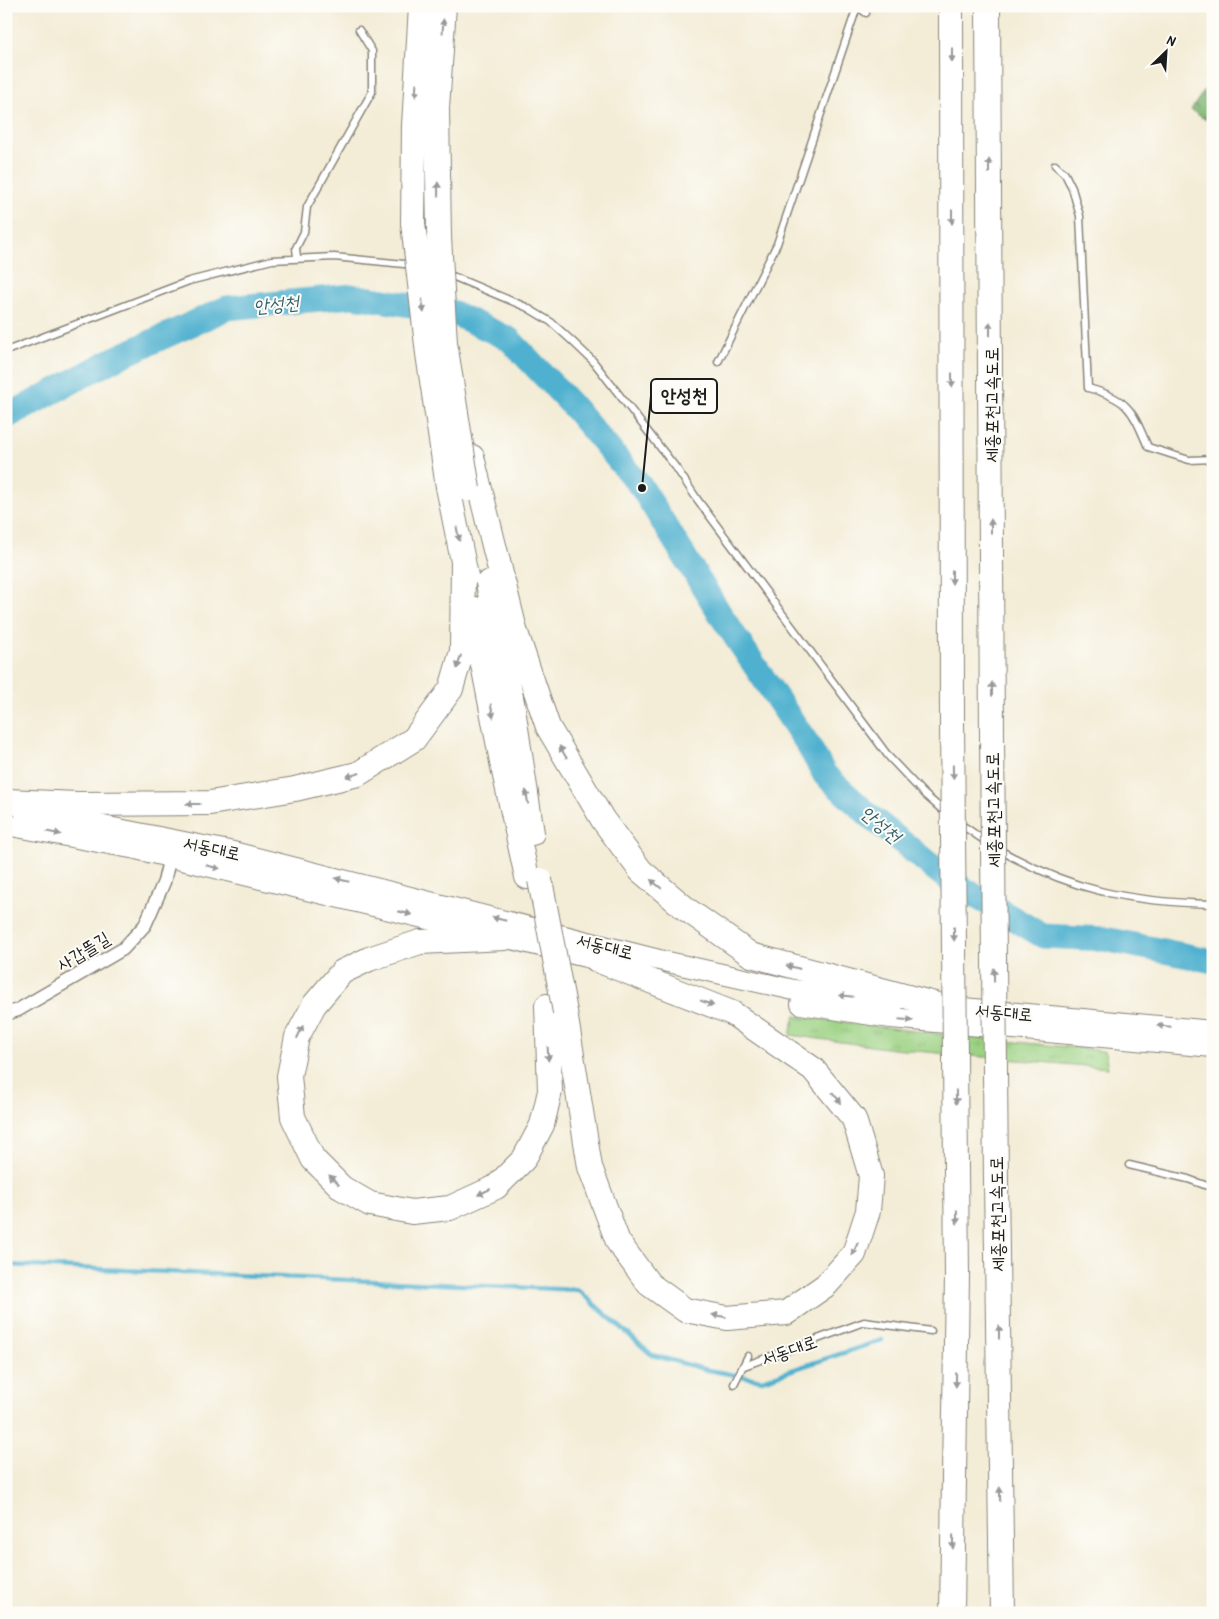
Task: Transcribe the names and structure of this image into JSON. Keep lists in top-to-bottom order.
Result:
{
  "streets": {
    "highway": ["세종포천고속도로"],
    "main road": ["서동대로"],
    "street": ["사갑뜰길"]
  },
  "crossings": [
    ["서동대로", "사갑뜰길"]
  ],
  "water": ["안성천"],
  "places": ["안성천"],
  "north": "top right"
}
